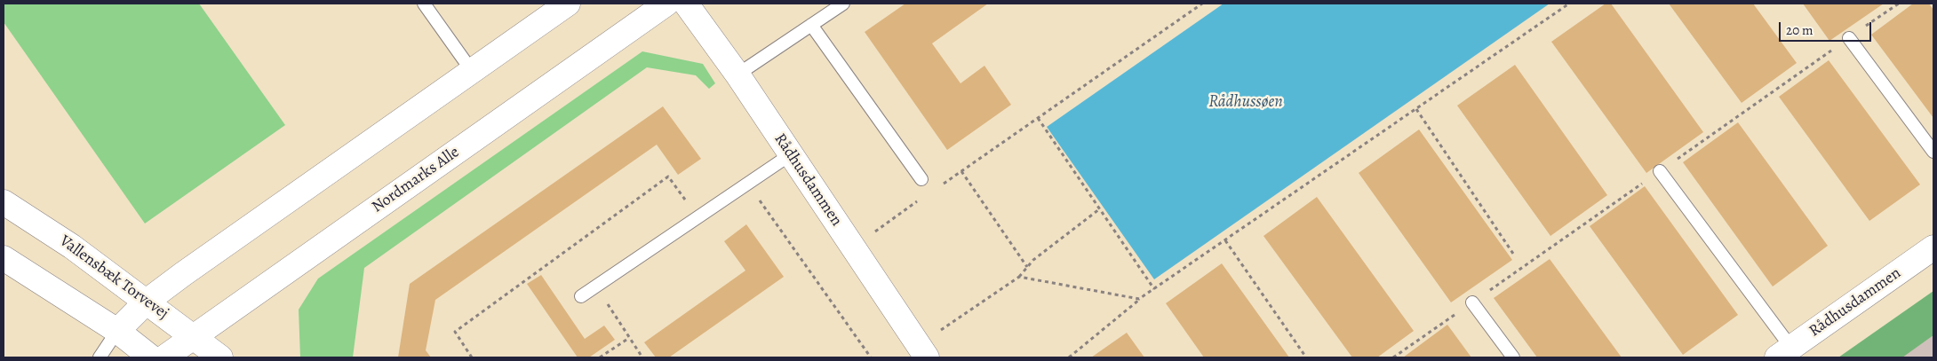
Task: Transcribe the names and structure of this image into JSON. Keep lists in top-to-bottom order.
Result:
{
  "streets": {
    "street": ["Nordmarks Alle", "Rådhusdammen", "Vallensbæk Torvevej"]
  },
  "crossings": [
    ["Nordmarks Alle", "Vallensbæk Torvevej"]
  ],
  "water": ["Rådhussøen"],
  "scale_bar": "20 m"
}
